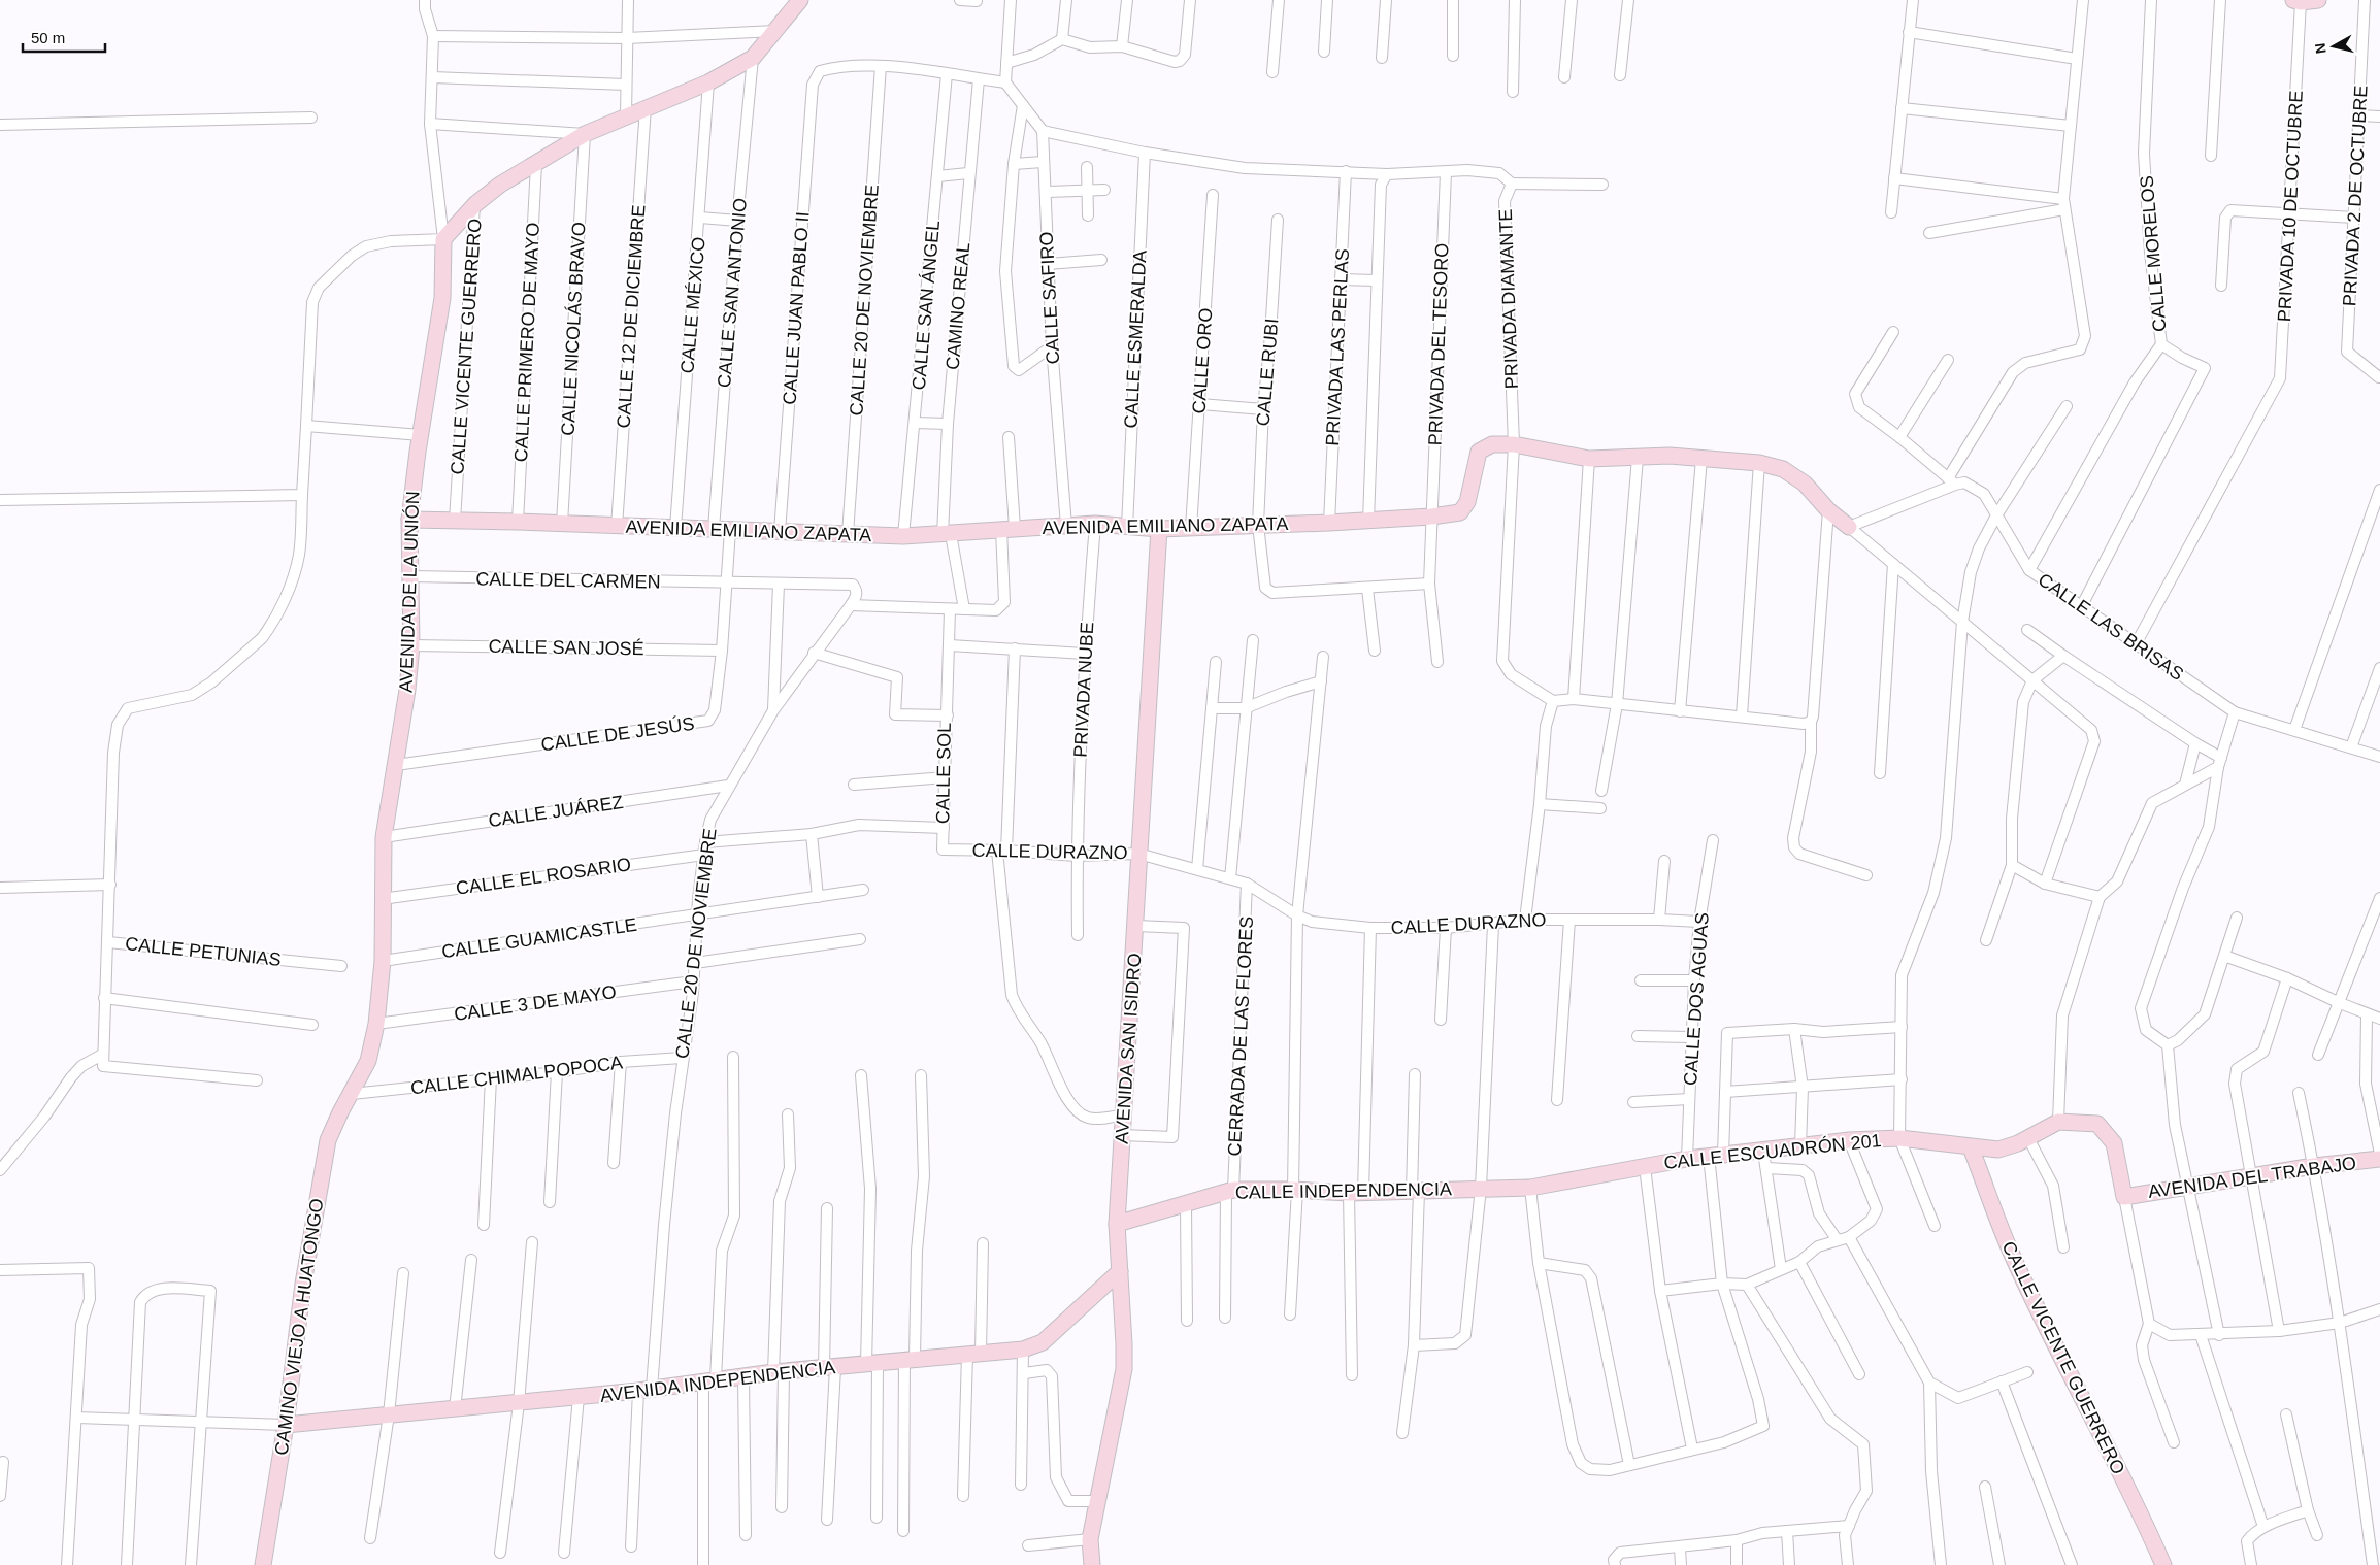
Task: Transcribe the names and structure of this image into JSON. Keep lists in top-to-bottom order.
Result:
{
  "streets": {
    "main road": [
      "CALLE VICENTE GUERRERO",
      "AVENIDA EMILIANO ZAPATA",
      "AVENIDA DE LA UNIÓN",
      "AVENIDA SAN ISIDRO",
      "CALLE ESCUADRÓN 201",
      "AVENIDA DEL TRABAJO",
      "CALLE INDEPENDENCIA",
      "CAMINO VIEJO A HUATONGO",
      "AVENIDA INDEPENDENCIA"
    ],
    "street": [
      "PRIVADA 2 DE OCTUBRE",
      "PRIVADA 10 DE OCTUBRE",
      "CALLE MORELOS",
      "CALLE SAN ANTONIO",
      "CALLE SAFIRO",
      "PRIVADA DIAMANTE",
      "CALLE 20 DE NOVIEMBRE",
      "CALLE MÉXICO",
      "CALLE SAN ÁNGEL",
      "CAMINO REAL",
      "CALLE JUAN PABLO II",
      "CALLE 12 DE DICIEMBRE",
      "CALLE NICOLÁS BRAVO",
      "CALLE ESMERALDA",
      "CALLE PRIMERO DE MAYO",
      "PRIVADA DEL TESORO",
      "PRIVADA LAS PERLAS",
      "CALLE ORO",
      "CALLE RUBI",
      "CALLE DEL CARMEN",
      "CALLE LAS BRISAS",
      "CALLE SAN JOSÉ",
      "PRIVADA NUBE",
      "CALLE DE JESÚS",
      "CALLE SOL",
      "CALLE JUÁREZ",
      "CALLE DURAZNO",
      "CALLE EL ROSARIO",
      "CALLE GUAMICASTLE",
      "CALLE PETUNIAS",
      "CALLE DOS AGUAS",
      "CALLE 3 DE MAYO",
      "CERRADA DE LAS FLORES",
      "CALLE CHIMALPOPOCA"
    ]
  },
  "crossings": [
    ["PRIVADA 10 DE OCTUBRE", "CALLE LAS BRISAS"],
    ["CALLE MORELOS", "CALLE LAS BRISAS"],
    ["CALLE SAN ANTONIO", "AVENIDA EMILIANO ZAPATA"],
    ["CALLE SAFIRO", "AVENIDA EMILIANO ZAPATA"],
    ["PRIVADA DIAMANTE", "AVENIDA EMILIANO ZAPATA"],
    ["CALLE 20 DE NOVIEMBRE", "CALLE JUAN PABLO II"],
    ["CALLE 20 DE NOVIEMBRE", "AVENIDA EMILIANO ZAPATA"],
    ["CALLE 20 DE NOVIEMBRE", "CALLE SOL"],
    ["CALLE 20 DE NOVIEMBRE", "CALLE JUÁREZ"],
    ["CALLE 20 DE NOVIEMBRE", "CALLE EL ROSARIO"],
    ["CALLE 20 DE NOVIEMBRE", "CALLE GUAMICASTLE"],
    ["CALLE 20 DE NOVIEMBRE", "CALLE 3 DE MAYO"],
    ["CALLE 20 DE NOVIEMBRE", "CALLE CHIMALPOPOCA"],
    ["CALLE 20 DE NOVIEMBRE", "AVENIDA INDEPENDENCIA"],
    ["CALLE MÉXICO", "AVENIDA EMILIANO ZAPATA"],
    ["CALLE SAN ÁNGEL", "AVENIDA EMILIANO ZAPATA"],
    ["CAMINO REAL", "AVENIDA EMILIANO ZAPATA"],
    ["CALLE JUAN PABLO II", "AVENIDA EMILIANO ZAPATA"],
    ["CALLE 12 DE DICIEMBRE", "AVENIDA EMILIANO ZAPATA"],
    ["CALLE NICOLÁS BRAVO", "AVENIDA EMILIANO ZAPATA"],
    ["CALLE ESMERALDA", "AVENIDA EMILIANO ZAPATA"],
    ["CALLE PRIMERO DE MAYO", "CALLE VICENTE GUERRERO"],
    ["CALLE PRIMERO DE MAYO", "AVENIDA EMILIANO ZAPATA"],
    ["PRIVADA DEL TESORO", "AVENIDA EMILIANO ZAPATA"],
    ["CALLE VICENTE GUERRERO", "AVENIDA EMILIANO ZAPATA"],
    ["CALLE VICENTE GUERRERO", "CALLE ESCUADRÓN 201"],
    ["PRIVADA LAS PERLAS", "AVENIDA EMILIANO ZAPATA"],
    ["CALLE ORO", "AVENIDA EMILIANO ZAPATA"],
    ["CALLE RUBI", "AVENIDA EMILIANO ZAPATA"],
    ["AVENIDA EMILIANO ZAPATA", "AVENIDA DE LA UNIÓN"],
    ["AVENIDA EMILIANO ZAPATA", "PRIVADA NUBE"],
    ["AVENIDA EMILIANO ZAPATA", "CALLE DE JESÚS"],
    ["AVENIDA EMILIANO ZAPATA", "AVENIDA SAN ISIDRO"],
    ["CALLE DEL CARMEN", "AVENIDA DE LA UNIÓN"],
    ["CALLE DEL CARMEN", "CALLE DE JESÚS"],
    ["AVENIDA DE LA UNIÓN", "CALLE SAN JOSÉ"],
    ["AVENIDA DE LA UNIÓN", "CALLE DE JESÚS"],
    ["AVENIDA DE LA UNIÓN", "CALLE JUÁREZ"],
    ["AVENIDA DE LA UNIÓN", "CALLE EL ROSARIO"],
    ["AVENIDA DE LA UNIÓN", "CALLE GUAMICASTLE"],
    ["AVENIDA DE LA UNIÓN", "CALLE PETUNIAS"],
    ["AVENIDA DE LA UNIÓN", "CALLE 3 DE MAYO"],
    ["AVENIDA DE LA UNIÓN", "CALLE CHIMALPOPOCA"],
    ["AVENIDA DE LA UNIÓN", "CAMINO VIEJO A HUATONGO"],
    ["CALLE SAN JOSÉ", "CALLE DE JESÚS"],
    ["PRIVADA NUBE", "CALLE DURAZNO"],
    ["CALLE SOL", "CALLE DURAZNO"],
    ["CALLE DURAZNO", "CALLE DOS AGUAS"],
    ["CALLE DURAZNO", "CERRADA DE LAS FLORES"],
    ["CALLE DURAZNO", "AVENIDA SAN ISIDRO"],
    ["CALLE DOS AGUAS", "CALLE ESCUADRÓN 201"],
    ["CERRADA DE LAS FLORES", "CALLE INDEPENDENCIA"],
    ["AVENIDA SAN ISIDRO", "CALLE INDEPENDENCIA"],
    ["AVENIDA SAN ISIDRO", "AVENIDA INDEPENDENCIA"],
    ["CALLE CHIMALPOPOCA", "CAMINO VIEJO A HUATONGO"],
    ["CALLE ESCUADRÓN 201", "CALLE INDEPENDENCIA"],
    ["CAMINO VIEJO A HUATONGO", "AVENIDA INDEPENDENCIA"]
  ],
  "scale_bar": "50 m",
  "north": "left"
}
